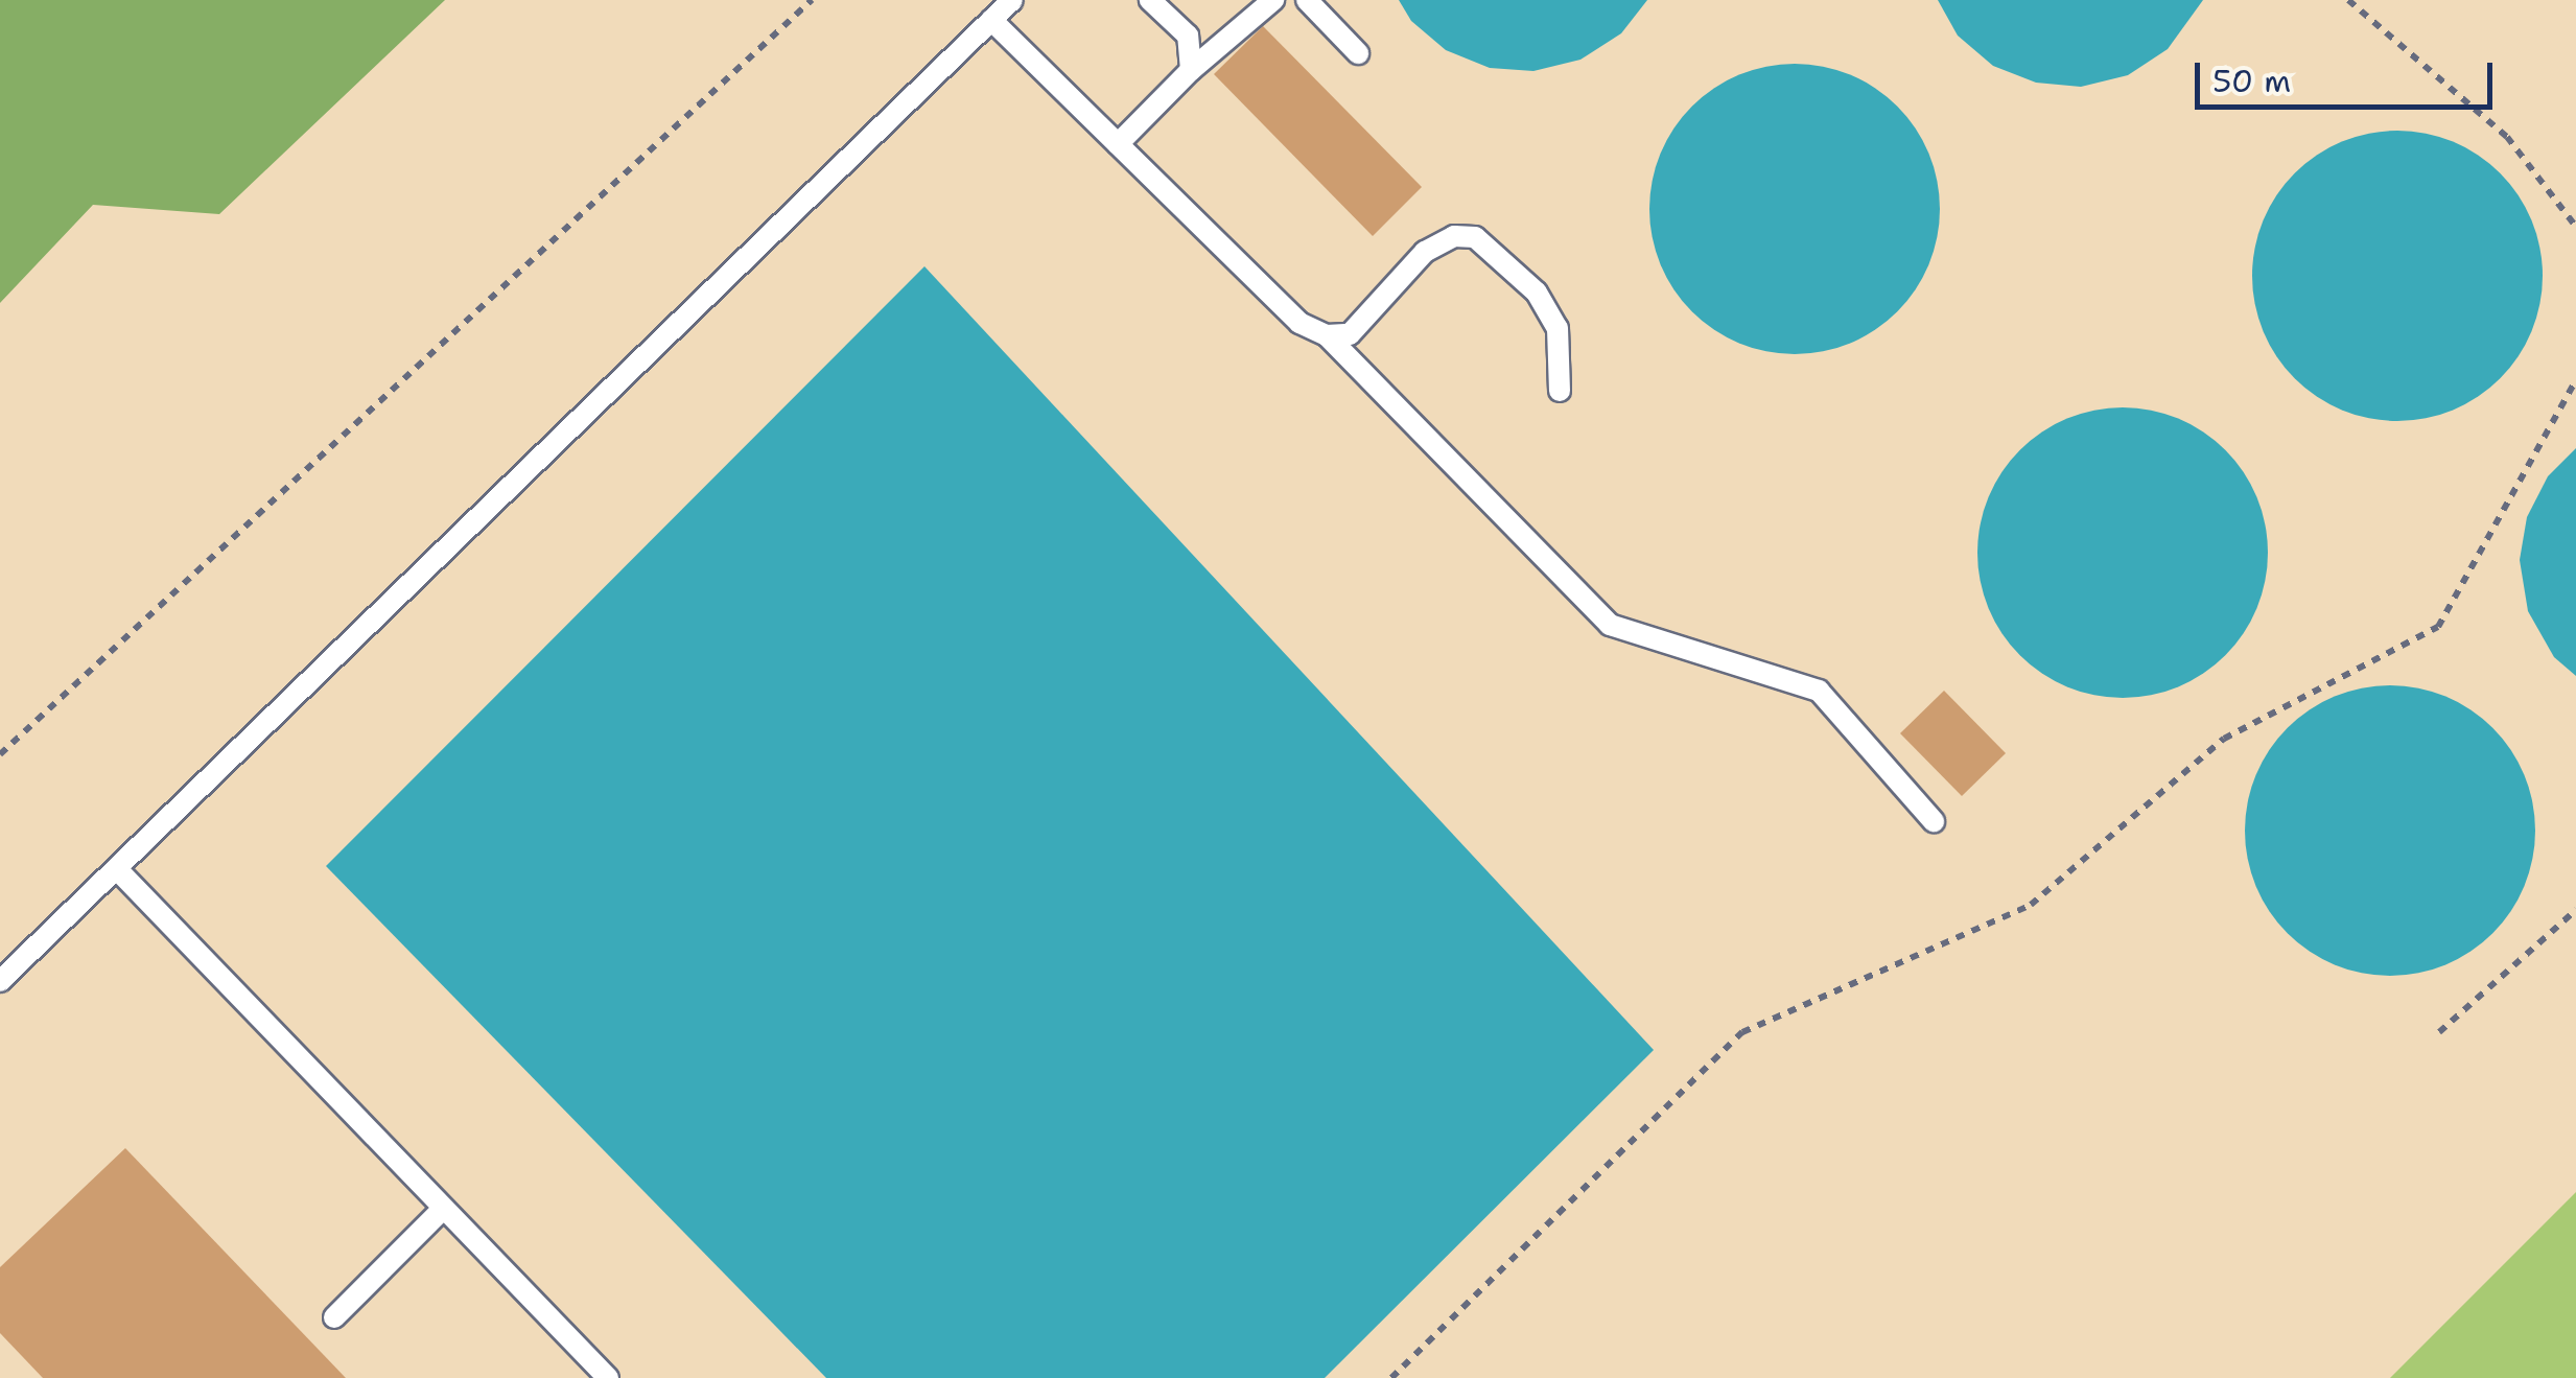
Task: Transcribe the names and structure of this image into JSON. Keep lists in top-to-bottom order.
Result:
{
  "scale_bar": "50 m"
}
